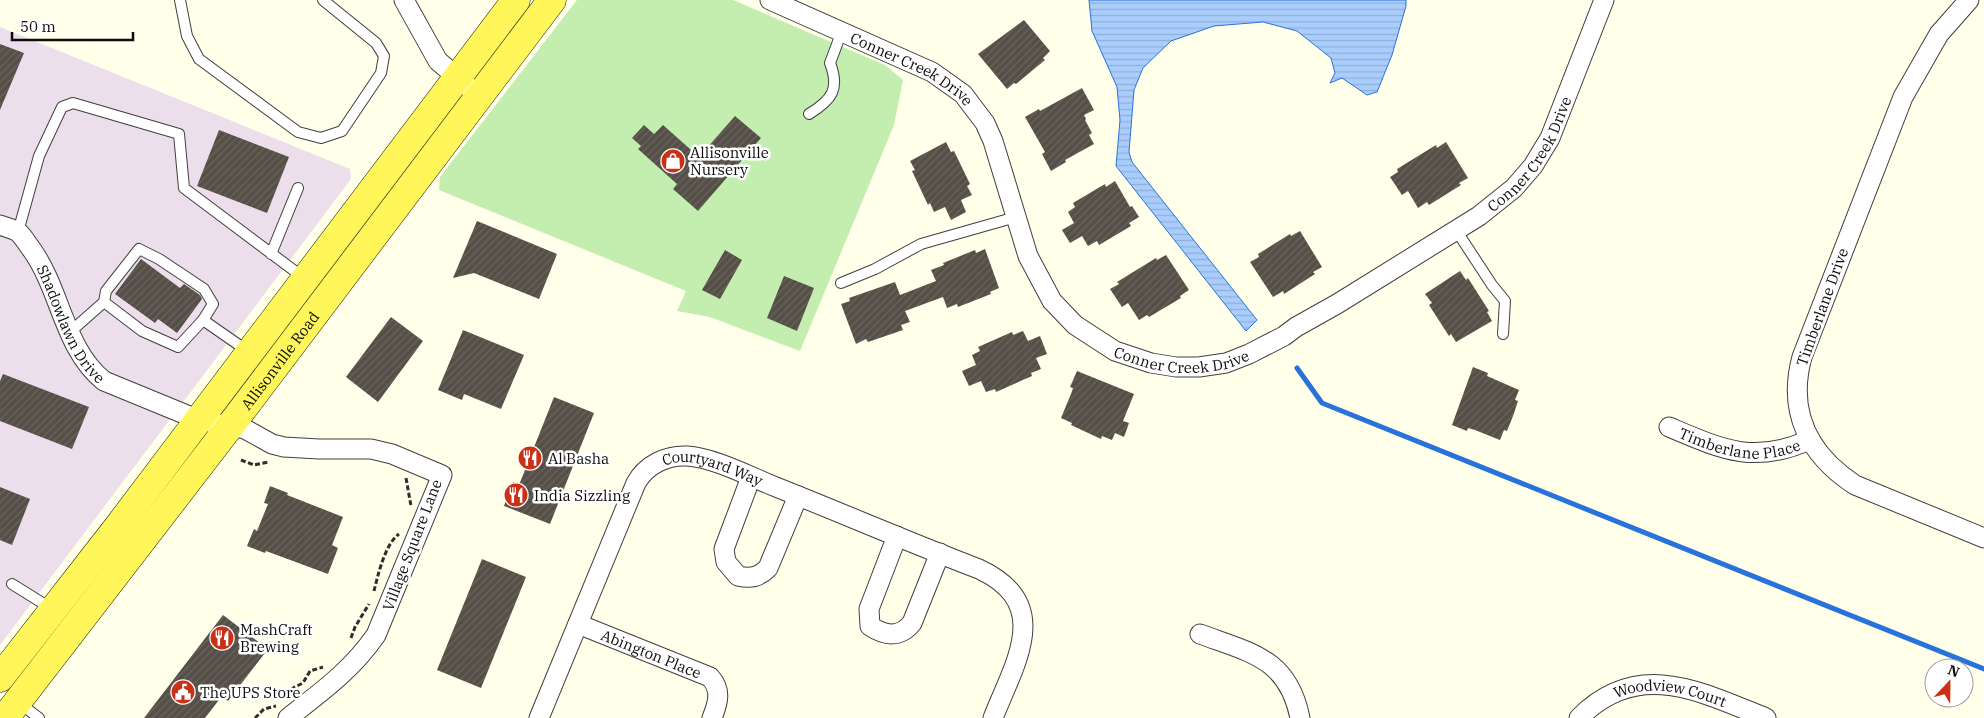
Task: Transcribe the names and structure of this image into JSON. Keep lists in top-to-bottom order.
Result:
{
  "streets": {
    "main road": ["Allisonville Road"],
    "street": [
      "Conner Creek Drive",
      "Timberlane Drive",
      "Shadowlawn Drive",
      "Timberlane Place",
      "Courtyard Way",
      "Village Square Lane",
      "Abington Place",
      "Woodview Court"
    ]
  },
  "crossings": [
    ["Timberlane Drive", "Timberlane Place"],
    ["Shadowlawn Drive", "Allisonville Road"],
    ["Shadowlawn Drive", "Village Square Lane"],
    ["Allisonville Road", "Village Square Lane"],
    ["Courtyard Way", "Abington Place"]
  ],
  "places": {
    "shop": ["Allisonville Nursery"],
    "restaurant": ["Al Basha", "India Sizzling", "MashCraft Brewing"],
    "public building": ["The UPS Store"]
  },
  "scale_bar": "50 m",
  "north": "top"
}
